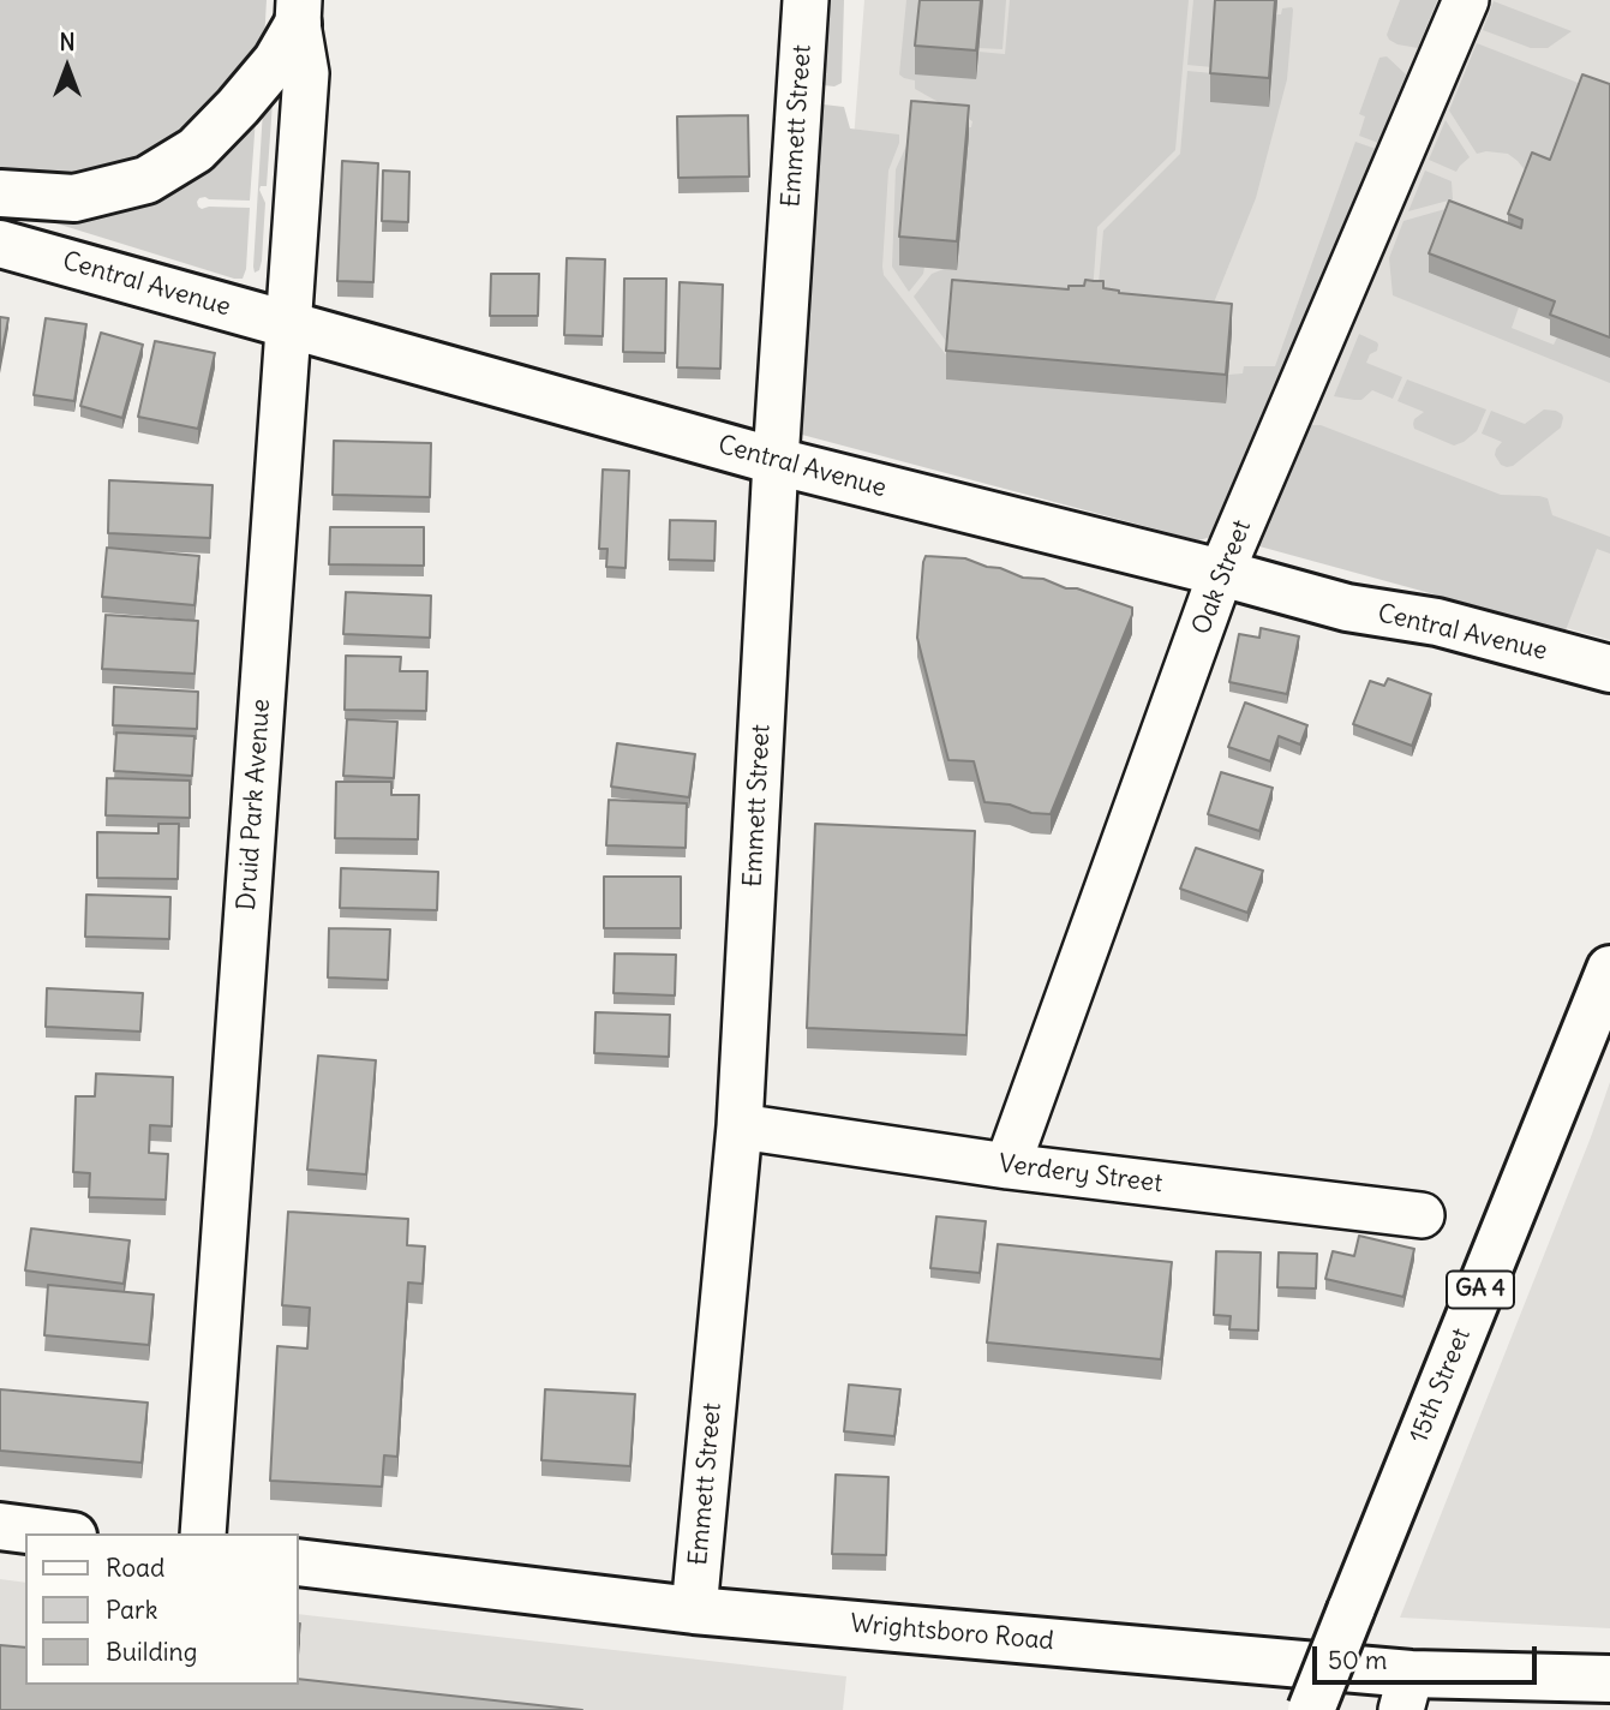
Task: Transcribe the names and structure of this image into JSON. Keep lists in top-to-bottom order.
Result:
{
  "streets": {
    "main road": [
      "Central Avenue",
      "GA 4",
      "15th Street",
      "Wrightsboro Road"
    ],
    "street": [
      "Emmett Street",
      "Oak Street",
      "Druid Park Avenue",
      "Verdery Street"
    ]
  },
  "crossings": [
    ["Emmett Street", "Central Avenue"],
    ["Emmett Street", "Verdery Street"],
    ["Emmett Street", "Wrightsboro Road"],
    ["Central Avenue", "Oak Street"],
    ["Central Avenue", "Druid Park Avenue"],
    ["Oak Street", "Verdery Street"]
  ],
  "legend": ["Road", "Park", "Building"],
  "scale_bar": "50 m",
  "north": "top"
}
